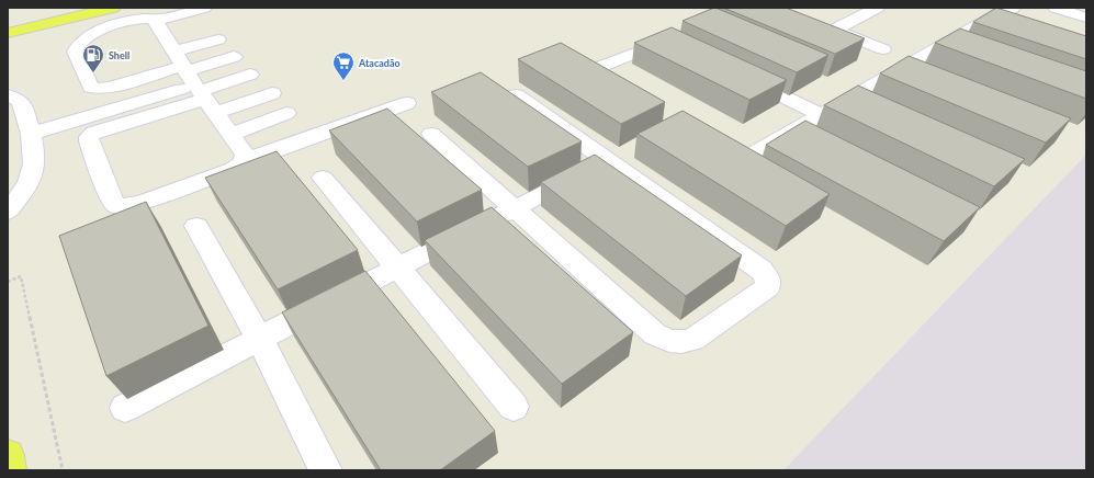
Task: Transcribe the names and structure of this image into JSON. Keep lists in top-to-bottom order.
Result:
{
  "places": {
    "fuel station": ["Shell"],
    "supermarket": ["Atacadão"]
  }
}
